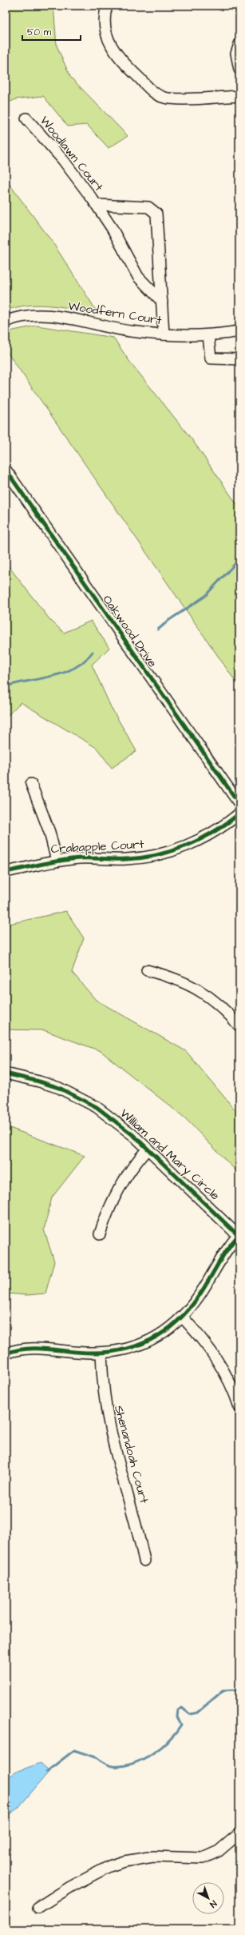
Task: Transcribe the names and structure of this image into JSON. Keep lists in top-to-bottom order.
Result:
{
  "streets": {
    "street": [
      "Woodlawn Court",
      "Woodfern Court",
      "Oakwood Drive",
      "Crabapple Court",
      "William and Mary Circle",
      "Shenandoah Court"
    ]
  },
  "crossings": [
    ["Woodlawn Court", "Woodfern Court"]
  ],
  "scale_bar": "50 m",
  "north": "bottom right"
}
